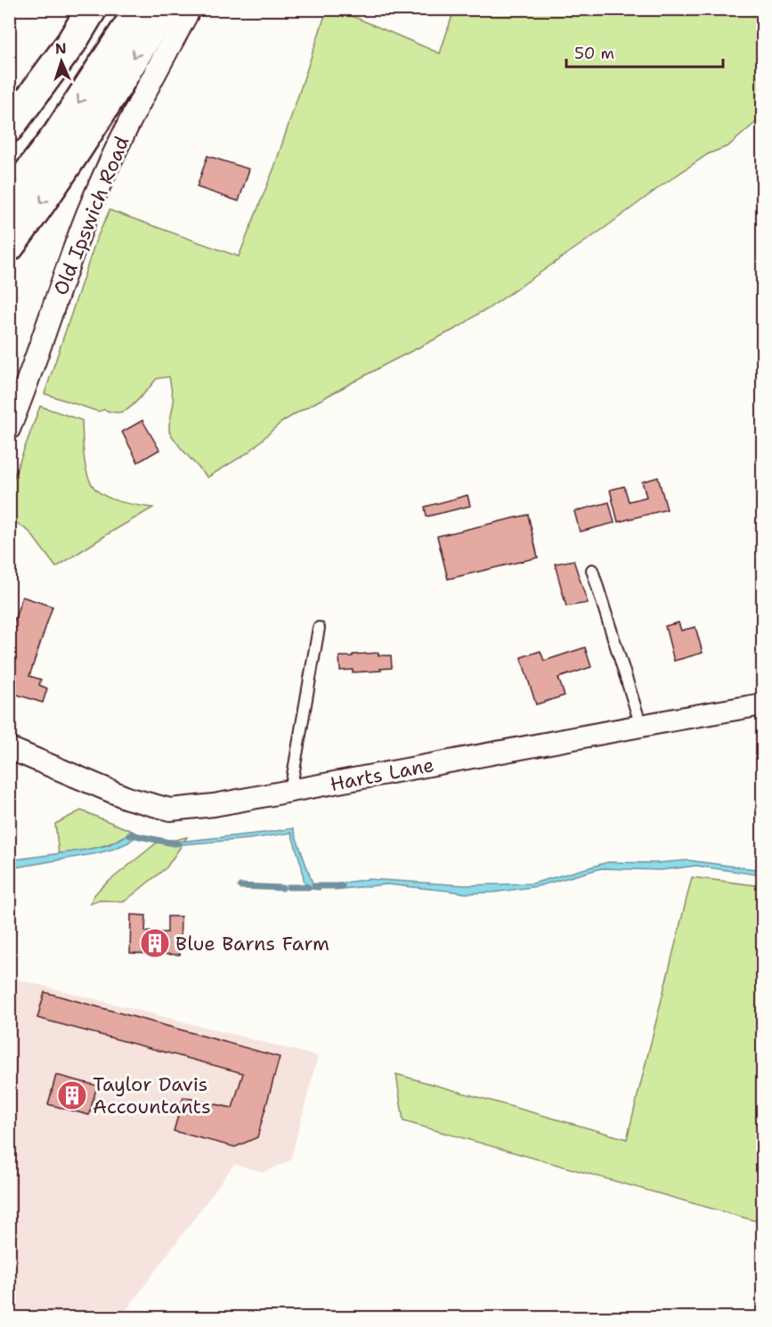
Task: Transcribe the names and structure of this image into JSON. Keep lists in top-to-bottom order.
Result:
{
  "streets": {
    "street": ["Old Ipswich Road", "Harts Lane"]
  },
  "places": {
    "building": ["Blue Barns Farm", "Taylor Davis Accountants"]
  },
  "scale_bar": "50 m",
  "north": "top"
}
